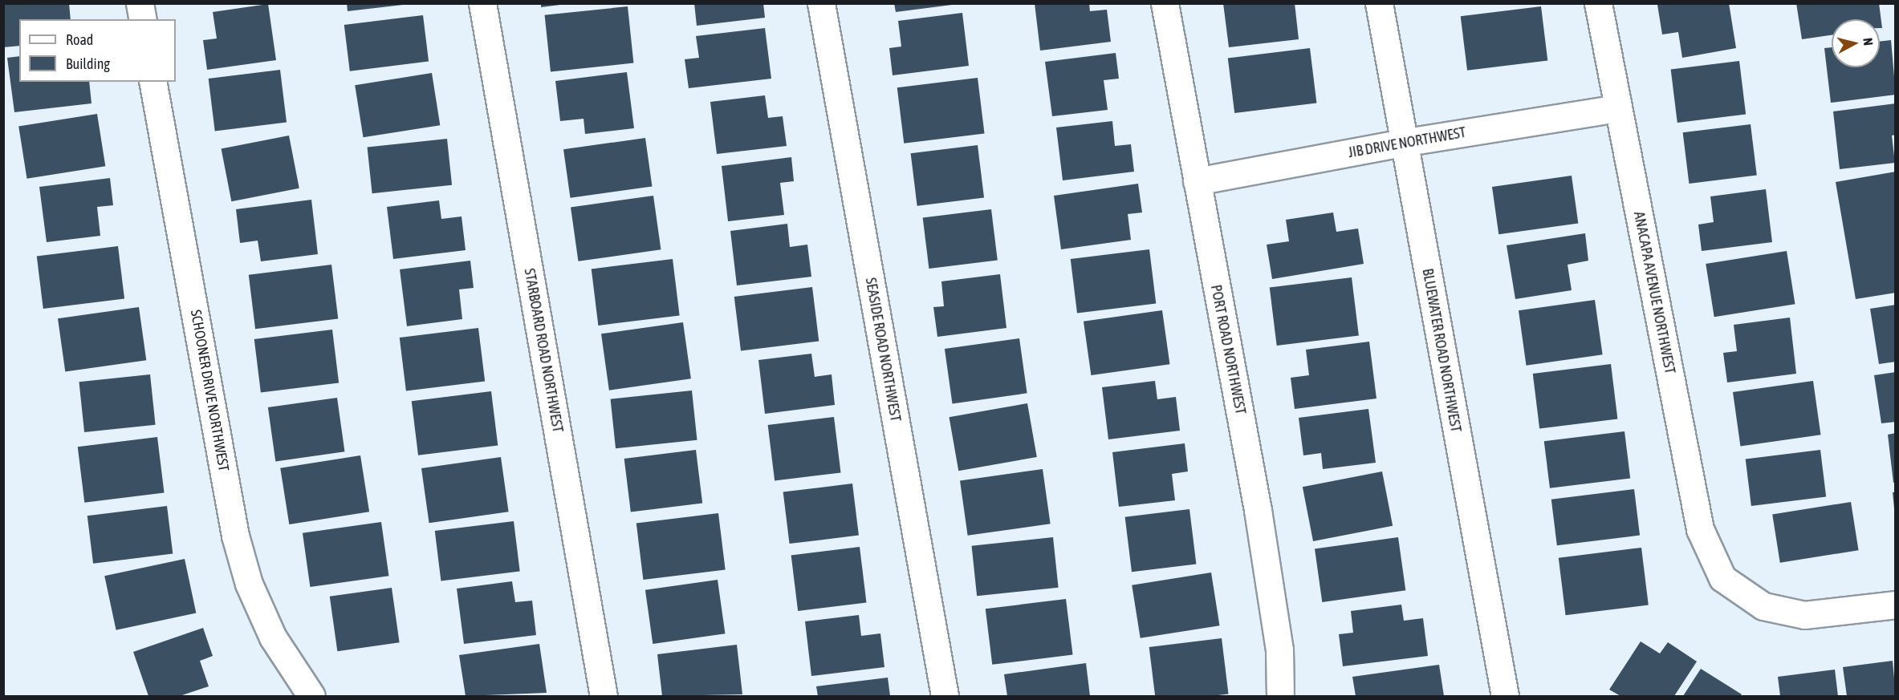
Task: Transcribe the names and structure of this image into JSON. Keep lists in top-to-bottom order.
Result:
{
  "streets": {
    "street": [
      "JIB DRIVE NORTHWEST",
      "ANACAPA AVENUE NORTHWEST",
      "SEASIDE ROAD NORTHWEST",
      "PORT ROAD NORTHWEST",
      "STARBOARD ROAD NORTHWEST",
      "BLUEWATER ROAD NORTHWEST",
      "SCHOONER DRIVE NORTHWEST"
    ]
  },
  "crossings": [
    ["JIB DRIVE NORTHWEST", "ANACAPA AVENUE NORTHWEST"],
    ["JIB DRIVE NORTHWEST", "PORT ROAD NORTHWEST"],
    ["JIB DRIVE NORTHWEST", "BLUEWATER ROAD NORTHWEST"]
  ],
  "legend": ["Road", "Building"],
  "north": "right"
}
